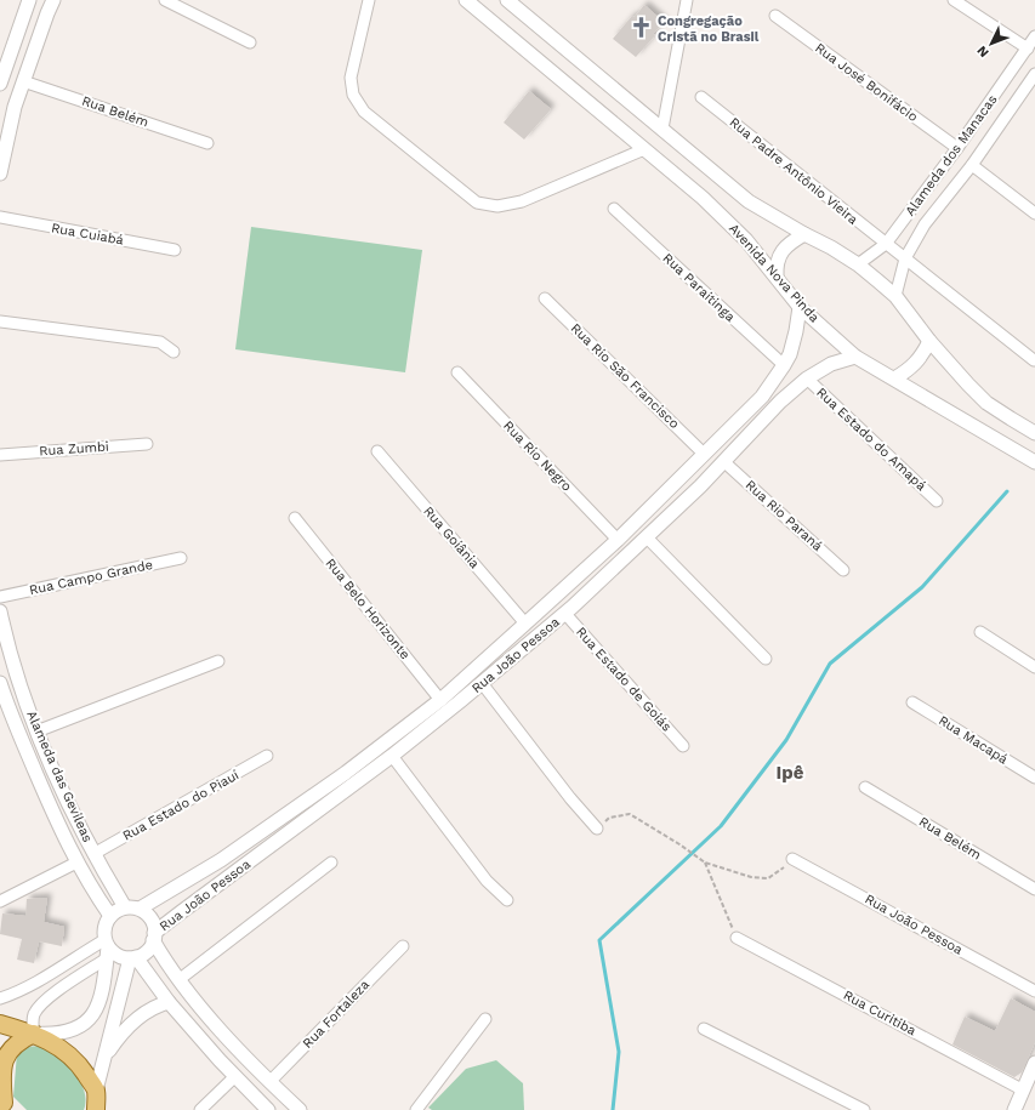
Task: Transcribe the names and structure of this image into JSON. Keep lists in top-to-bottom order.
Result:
{
  "streets": {
    "street": [
      "Rua José Bonifácio",
      "Rua Belém",
      "Alameda dos Manacas",
      "Rua Padre Antônio Vieira",
      "Rua Cuiabá",
      "Avenida Nova Pinda",
      "Rua Paraitinga",
      "Rua Rio São Francisco",
      "Rua Estado do Amapá",
      "Rua Zumbi",
      "Rua Rio Negro",
      "Rua Rio Paraná",
      "Rua Goiânia",
      "Rua Campo Grande",
      "Rua Belo Horizonte",
      "Rua João Pessoa",
      "Rua Estado de Goiás",
      "Rua Macapá",
      "Alameda das Gevileas",
      "Rua Estado do Piauí",
      "Rua Curitiba",
      "Rua Fortaleza"
    ]
  },
  "crossings": [
    ["Rua José Bonifácio", "Alameda dos Manacas"],
    ["Alameda dos Manacas", "Rua Padre Antônio Vieira"],
    ["Avenida Nova Pinda", "Rua João Pessoa"],
    ["Rua Paraitinga", "Rua João Pessoa"],
    ["Rua Rio São Francisco", "Rua João Pessoa"],
    ["Rua Estado do Amapá", "Rua João Pessoa"],
    ["Rua Rio Negro", "Rua João Pessoa"],
    ["Rua Rio Paraná", "Rua João Pessoa"],
    ["Rua Goiânia", "Rua João Pessoa"],
    ["Rua Belo Horizonte", "Rua João Pessoa"],
    ["Rua João Pessoa", "Rua Estado de Goiás"],
    ["Rua João Pessoa", "Alameda das Gevileas"],
    ["Alameda das Gevileas", "Rua Estado do Piauí"]
  ],
  "districts": ["Ipê"],
  "places": {
    "church": ["Congregação Cristã no Brasil"]
  },
  "north": "bottom left"
}
